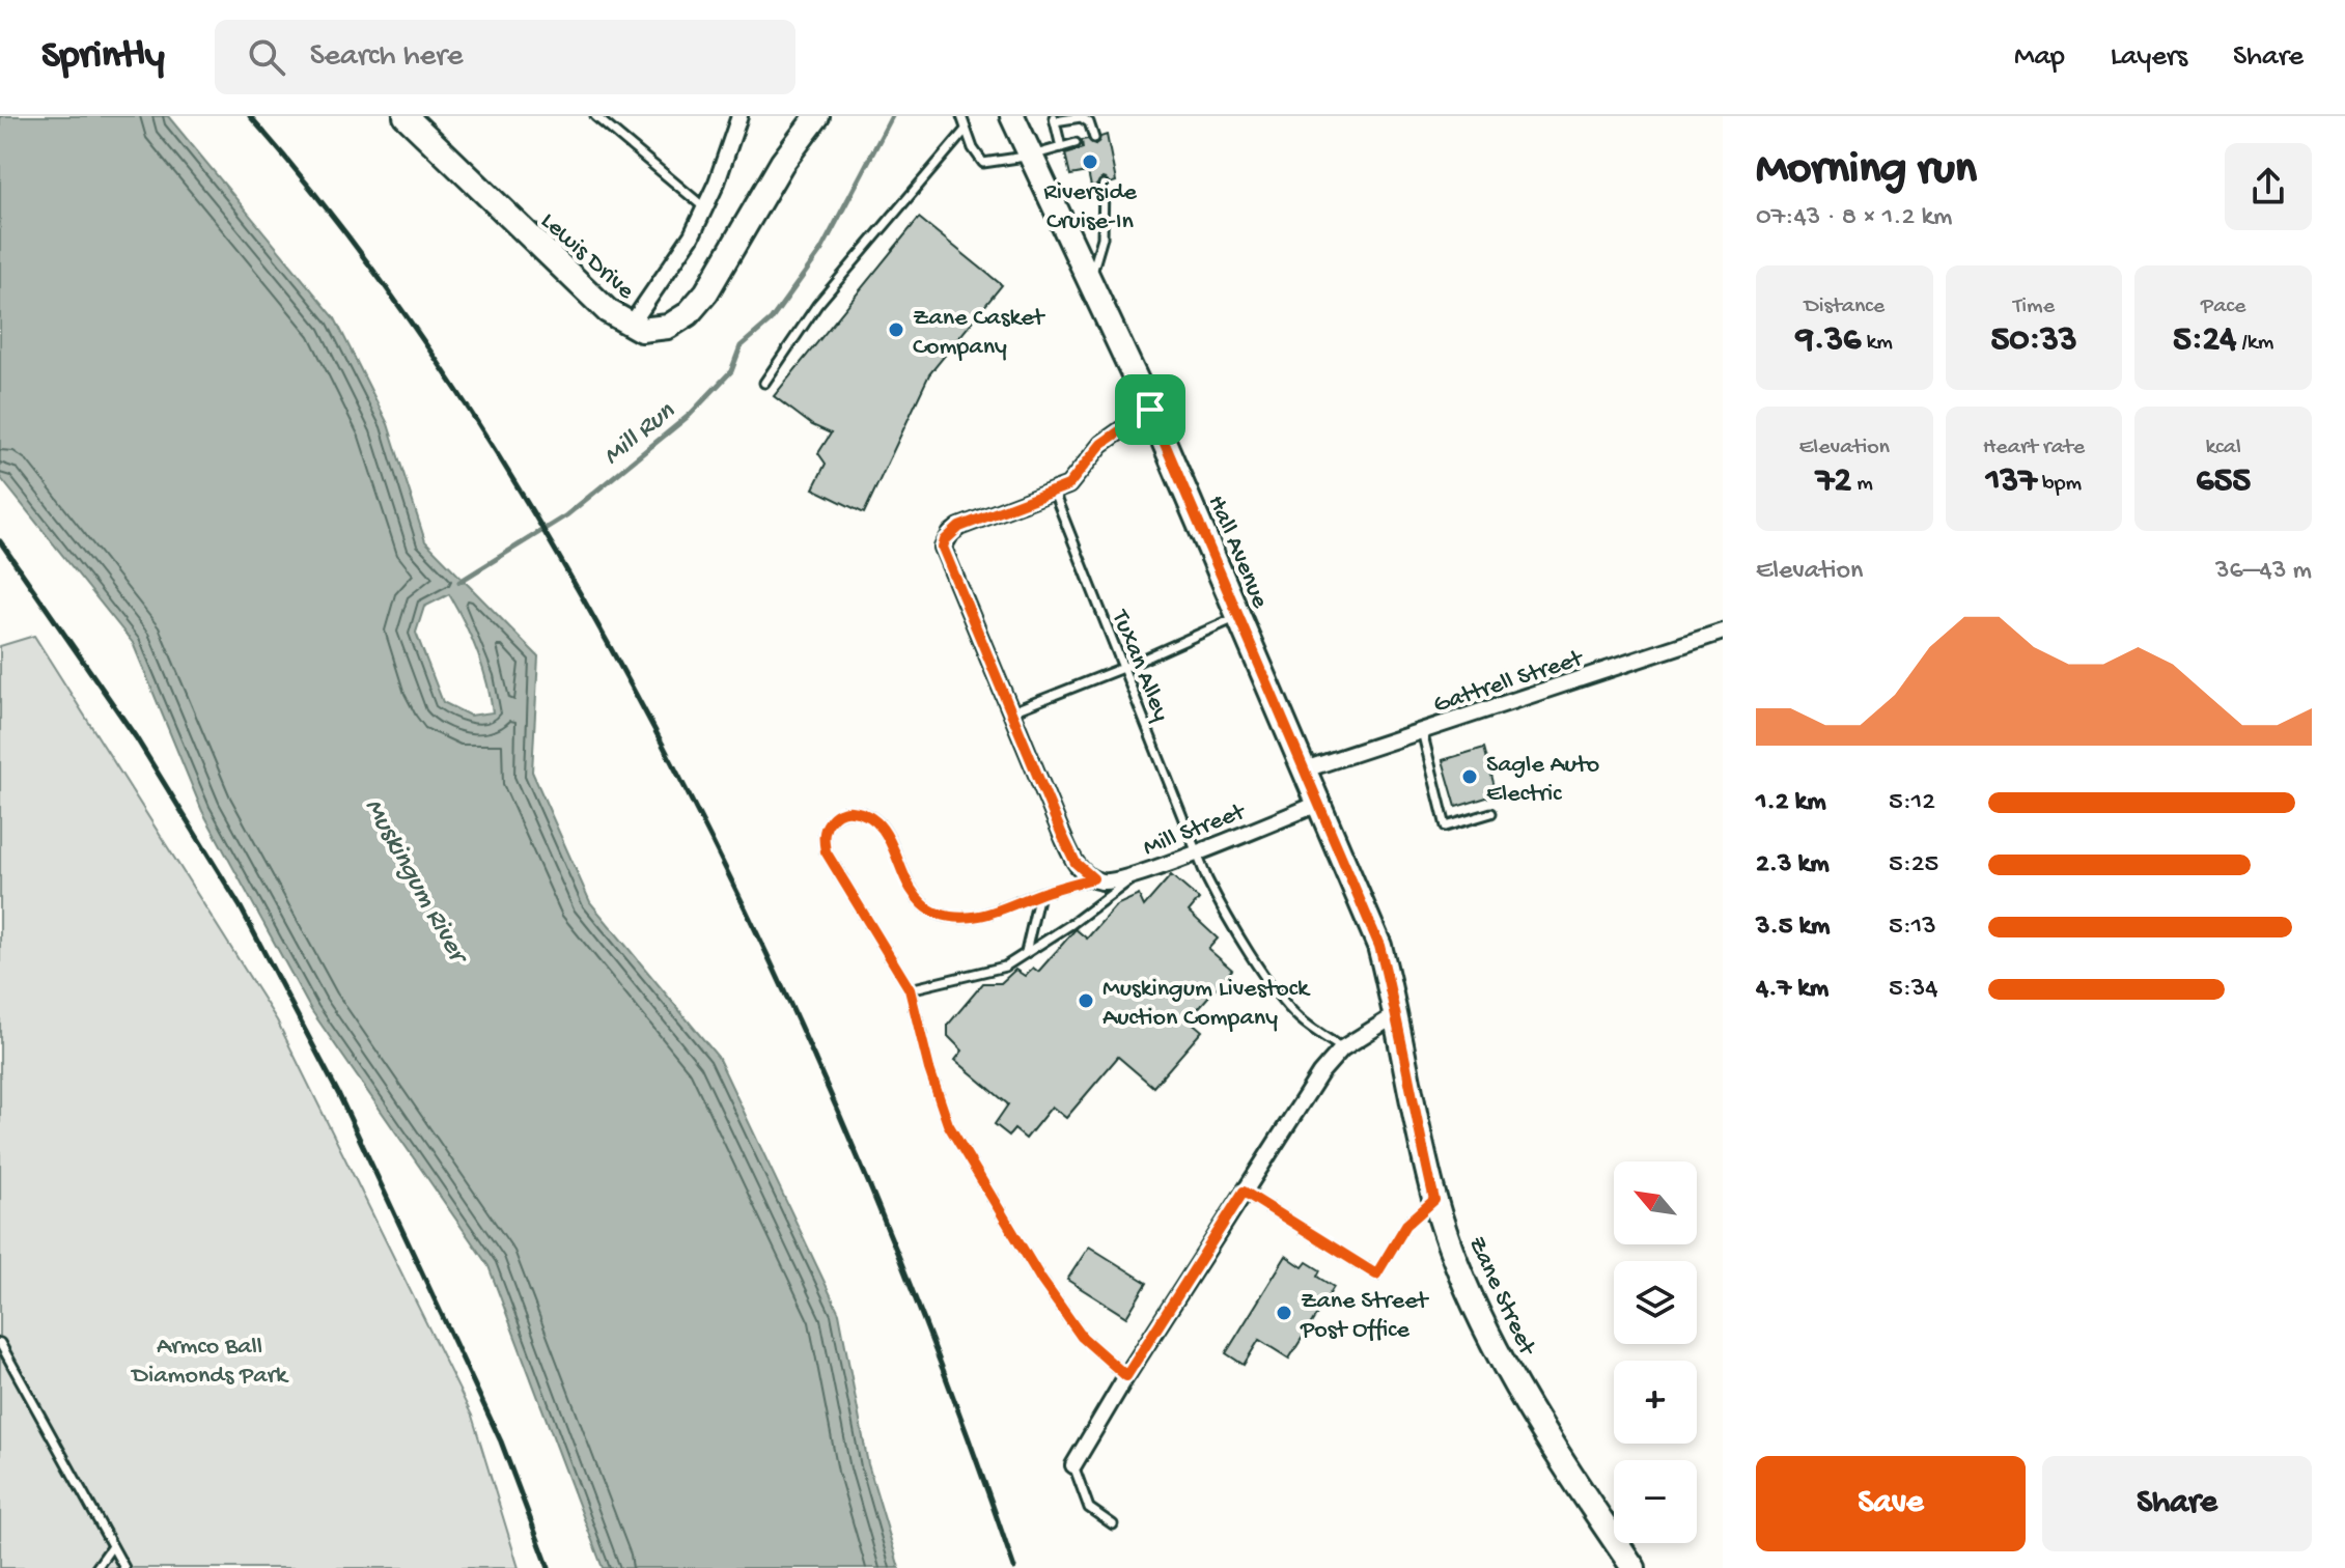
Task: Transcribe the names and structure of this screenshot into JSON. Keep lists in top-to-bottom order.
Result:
{
  "streets": {
    "main road": ["Lewis Drive", "Hall Avenue", "Zane Street"],
    "street": ["Gattrell Street", "Mill Street"],
    "lane": ["Tuxan Alley"]
  },
  "crossings": [
    ["Hall Avenue", "Gattrell Street"],
    ["Hall Avenue", "Mill Street"],
    ["Hall Avenue", "Zane Street"],
    ["Tuxan Alley", "Mill Street"]
  ],
  "water": ["Mill Run", "Muskingum River"],
  "parks": ["Armco Ball Diamonds Park"],
  "places": [
    "Riverside Cruise-In",
    "Zane Casket Company",
    "Sagle Auto Electric",
    "Muskingum Livestock Auction Company",
    "Zane Street Post Office"
  ],
  "north": "top left",
  "page": {
    "header": "Sprintly",
    "search": "Search here",
    "nav": ["Map", "Layers", "Share"],
    "heading": ["Morning run", "07:43 · 8 × 1.2 km"],
    "stats": [
      ["Distance", "9.36 km"],
      ["Time", "50:33"],
      ["Pace", "5:24 /km"],
      ["Elevation", "72 m"],
      ["Heart rate", "137 bpm"],
      ["kcal", "655"]
    ],
    "chart": ["Elevation", "36–43 m"],
    "list": [
      {
        "name": "1.2 km",
        "note": "5:12"
      },
      {
        "name": "2.3 km",
        "note": "5:25"
      },
      {
        "name": "3.5 km",
        "note": "5:13"
      },
      {
        "name": "4.7 km",
        "note": "5:34"
      }
    ],
    "map_buttons": ["+", "−"],
    "buttons": ["Save", "Share"]
  }
}
